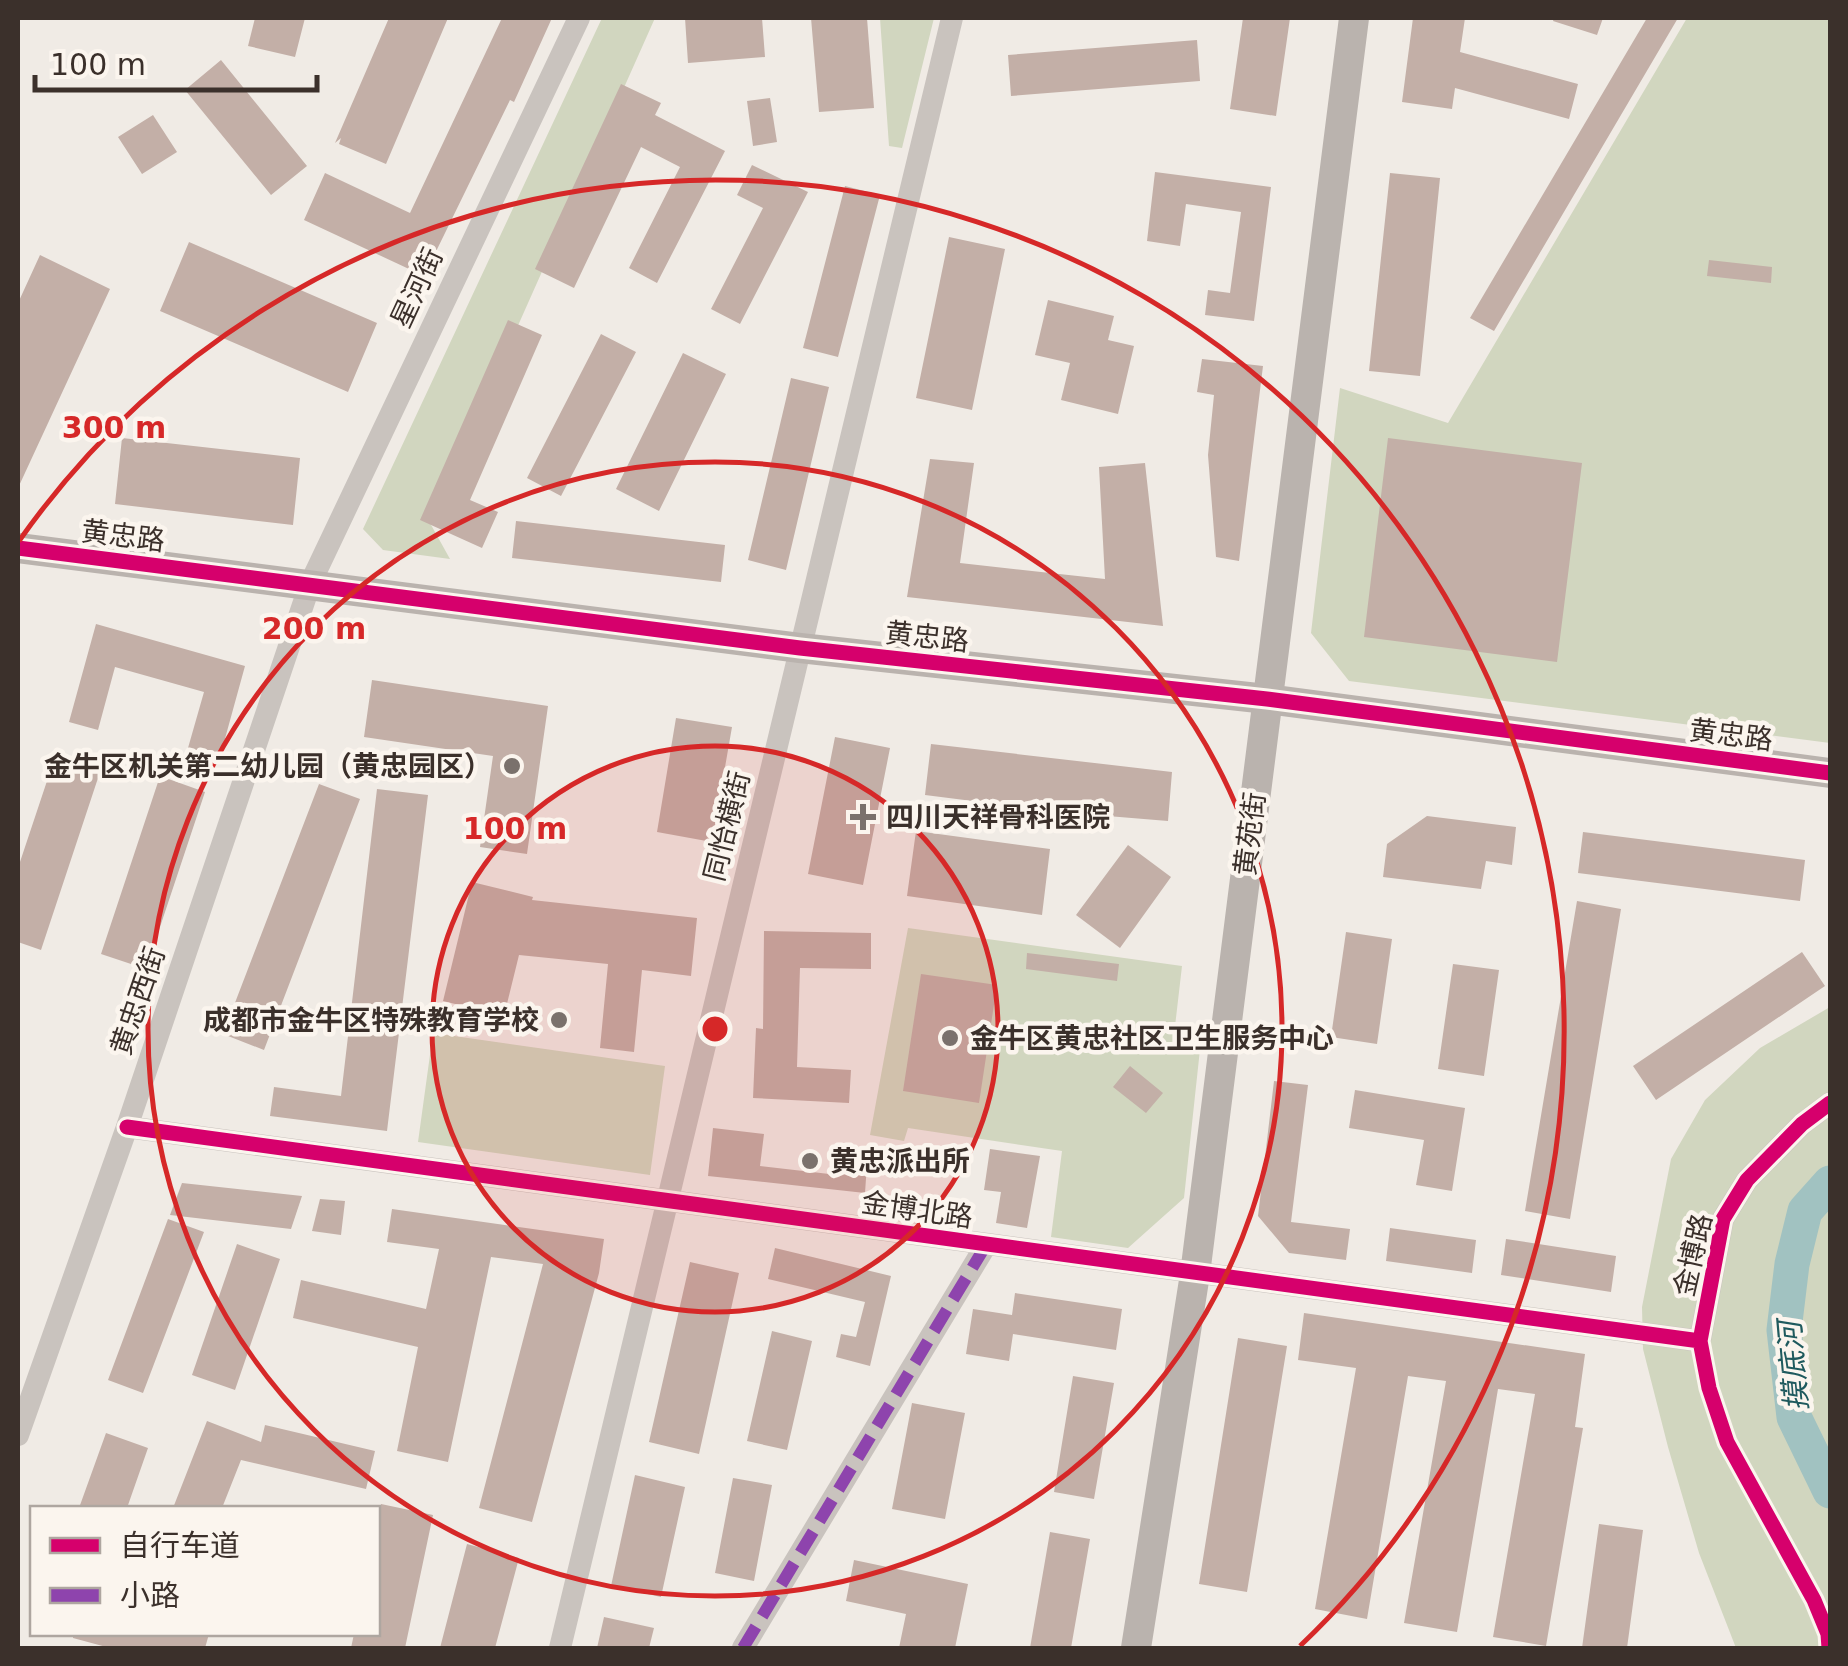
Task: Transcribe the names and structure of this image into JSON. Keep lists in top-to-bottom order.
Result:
{
  "streets": {
    "street": [
      "星河街",
      "黄忠路",
      "同怡横街",
      "黄苑街",
      "黄忠西街",
      "金博北路",
      "金博路"
    ]
  },
  "crossings": [
    ["星河街", "黄忠路"],
    ["星河街", "黄忠西街"],
    ["黄忠路", "同怡横街"],
    ["黄忠路", "黄苑街"],
    ["黄忠路", "黄忠西街"],
    ["同怡横街", "金博北路"],
    ["黄苑街", "金博北路"],
    ["黄忠西街", "金博北路"],
    ["金博北路", "金博路"]
  ],
  "water": ["摸底河"],
  "places": {
    "other": [
      "金牛区机关第二幼儿园（黄忠园区）",
      "成都市金牛区特殊教育学校",
      "金牛区黄忠社区卫生服务中心",
      "黄忠派出所"
    ],
    "health": ["四川天祥骨科医院"]
  },
  "legend": ["自行车道", "小路"],
  "scale_bar": "100 m",
  "rings": ["300 m", "200 m", "100 m"]
}
